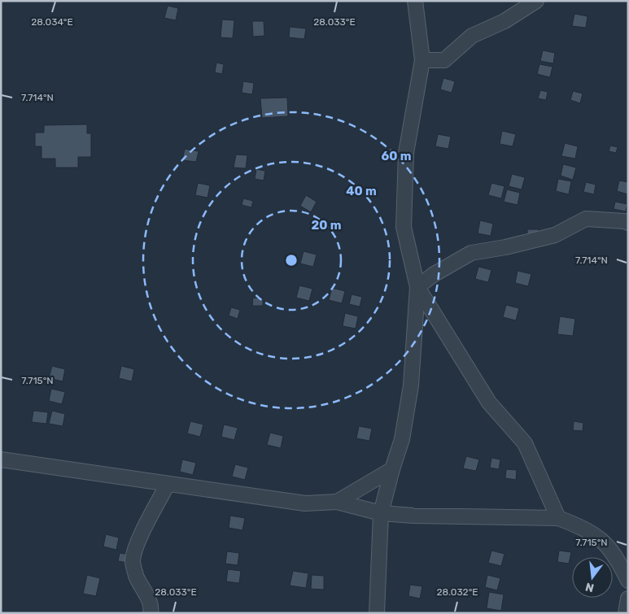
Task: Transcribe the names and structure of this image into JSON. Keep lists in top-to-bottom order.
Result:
{
  "north": "bottom",
  "coordinates": [
    "28.034°E",
    "28.033°E",
    "7.714°N",
    "7.715°N",
    "28.032°E"
  ],
  "rings": ["60 m", "40 m", "20 m"]
}
